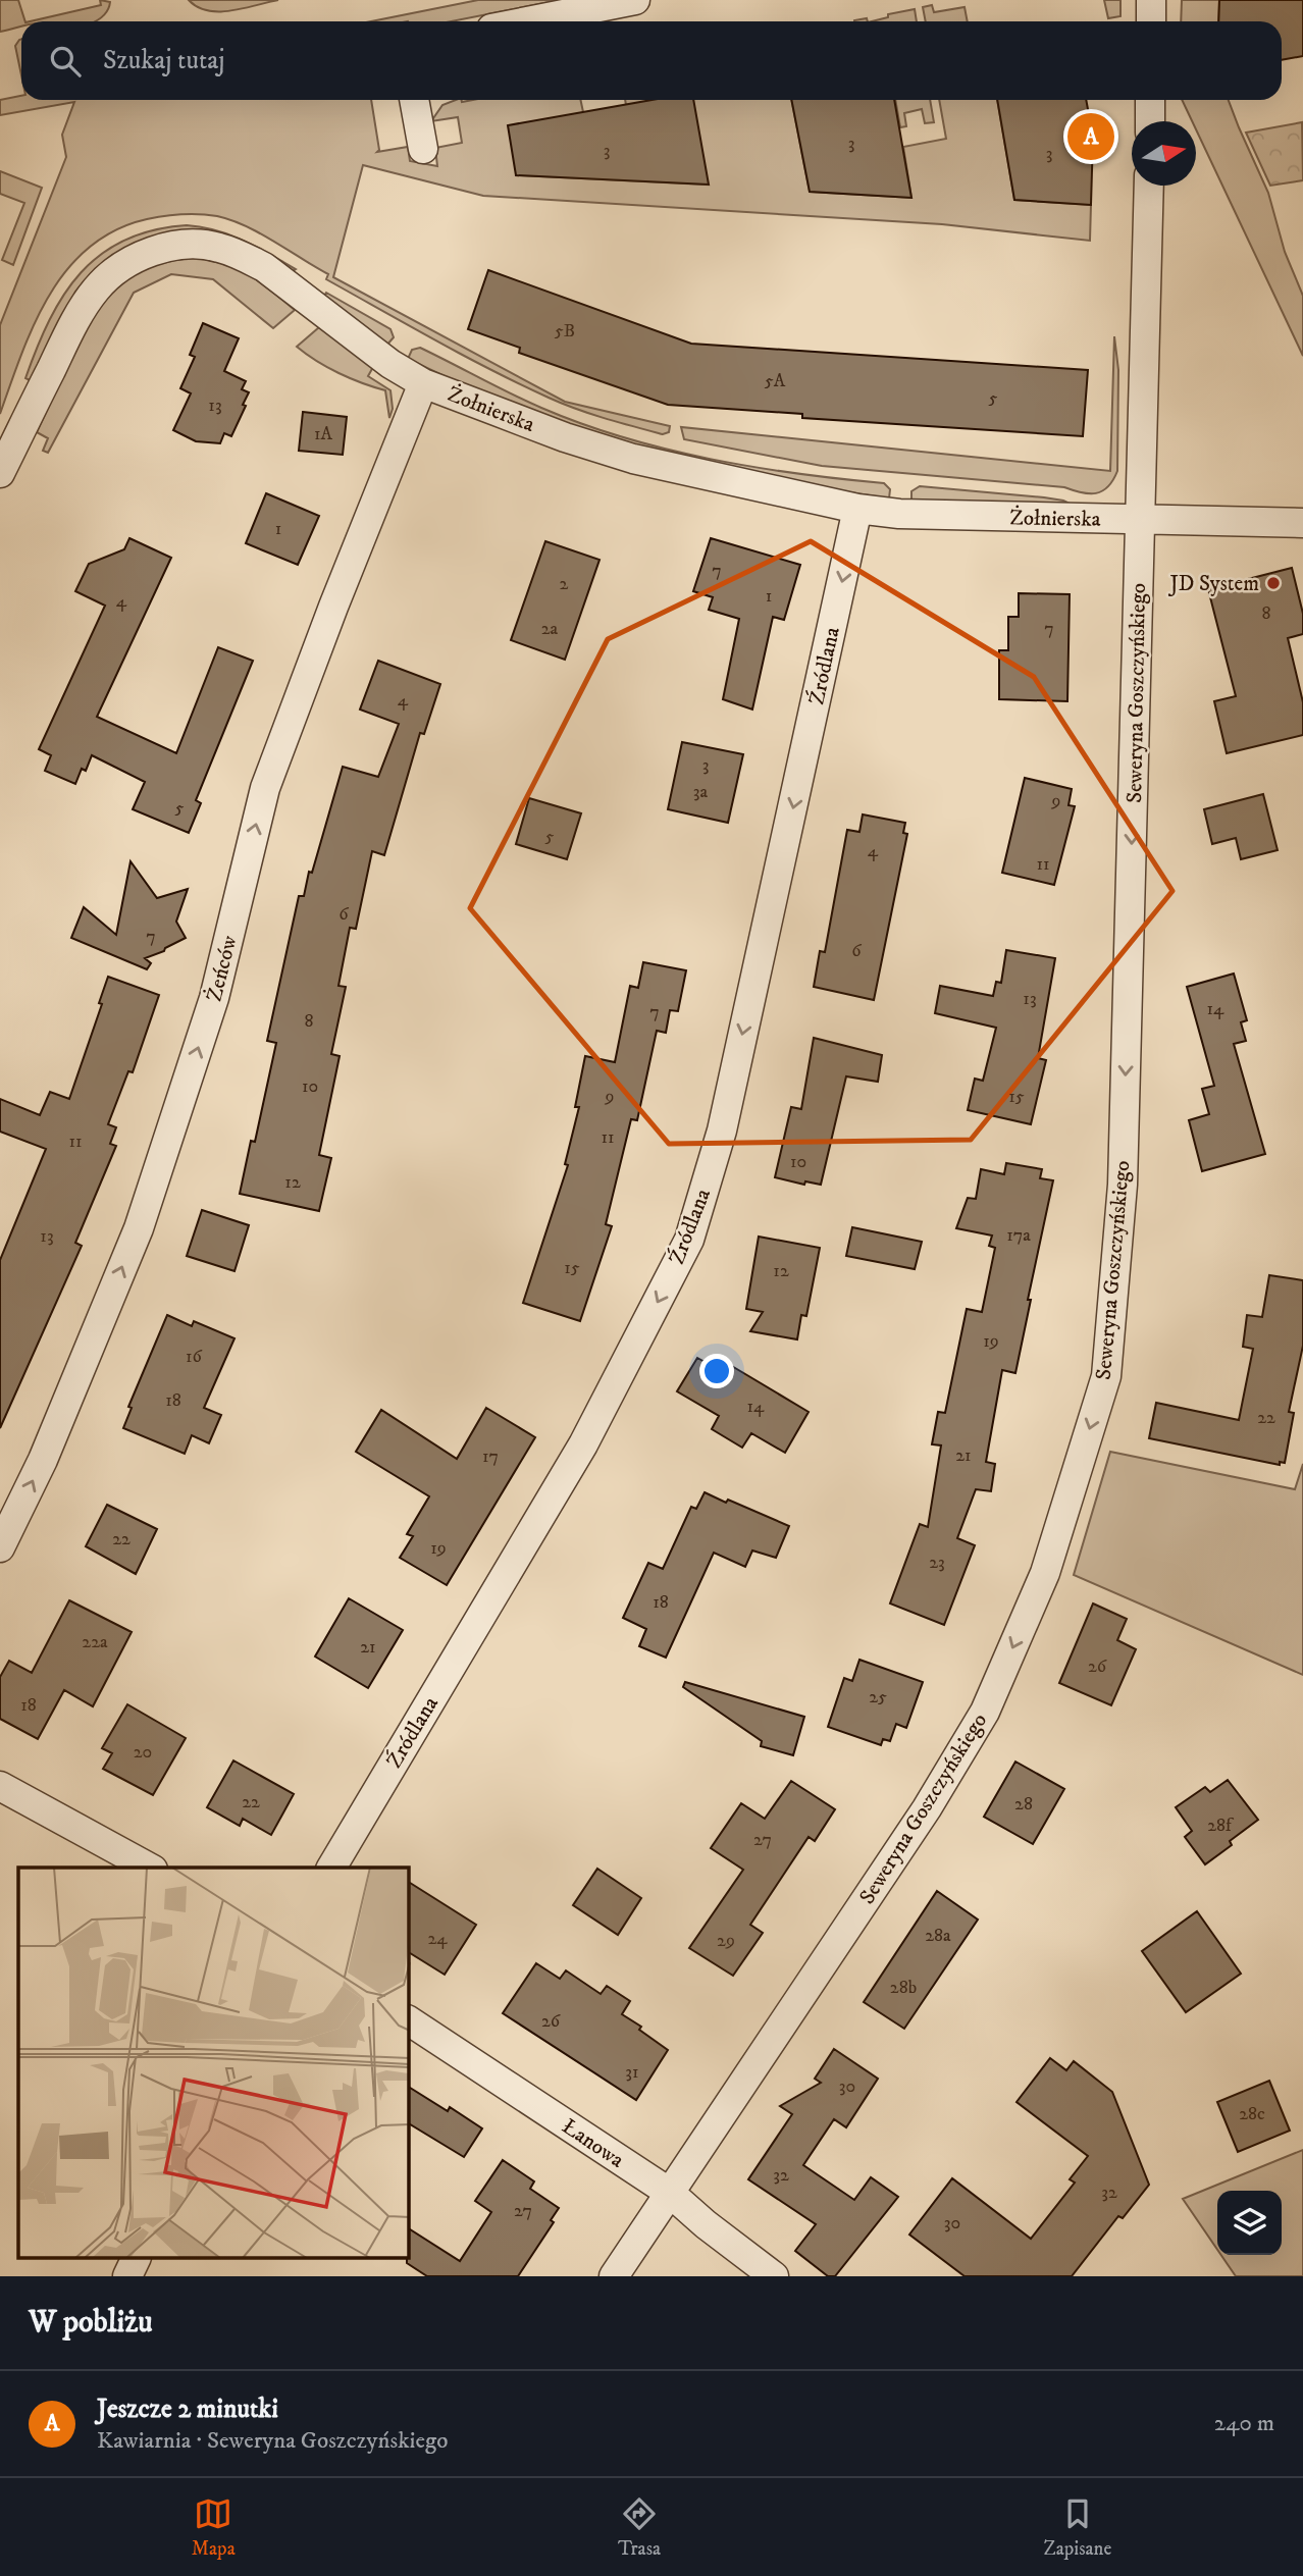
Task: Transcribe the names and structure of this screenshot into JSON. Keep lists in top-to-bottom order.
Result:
{
  "streets": {
    "street": [
      "Żołnierska",
      "Źródlana",
      "Seweryna Goszczyńskiego",
      "Żeńców",
      "Łanowa"
    ]
  },
  "crossings": [
    ["Żołnierska", "Źródlana"],
    ["Żołnierska", "Seweryna Goszczyńskiego"],
    ["Żołnierska", "Żeńców"],
    ["Seweryna Goszczyńskiego", "Łanowa"]
  ],
  "one_way": ["Źródlana", "Seweryna Goszczyńskiego", "Żeńców"],
  "places": ["JD System"],
  "house_numbers": [
    "3",
    "3",
    "3",
    "5B",
    "5A",
    "5",
    "13",
    "1A",
    "1",
    "7",
    "2",
    "1",
    "4",
    "8",
    "2a",
    "7",
    "4",
    "3",
    "3a",
    "9",
    "5",
    "5",
    "4",
    "11",
    "6",
    "7",
    "6",
    "13",
    "14",
    "7",
    "8",
    "10",
    "9",
    "15",
    "11",
    "11",
    "10",
    "12",
    "17a",
    "13",
    "15",
    "12",
    "19",
    "16",
    "18",
    "14",
    "22",
    "21",
    "17",
    "22",
    "19",
    "23",
    "18",
    "22a",
    "21",
    "26",
    "25",
    "18",
    "20",
    "22",
    "28",
    "28f",
    "27",
    "28a",
    "24",
    "29",
    "28b",
    "26",
    "31",
    "30",
    "28c",
    "32",
    "32",
    "27",
    "30"
  ],
  "north": "right",
  "page": {
    "search": "Szukaj tutaj",
    "pins": "A",
    "heading": "W pobliżu",
    "list": [
      {
        "mark": "A",
        "name": "Jeszcze 2 minutki",
        "note": "Kawiarnia · Seweryna Goszczyńskiego",
        "value": "240 m"
      }
    ],
    "nav": ["Mapa", "Trasa", "Zapisane"]
  }
}
